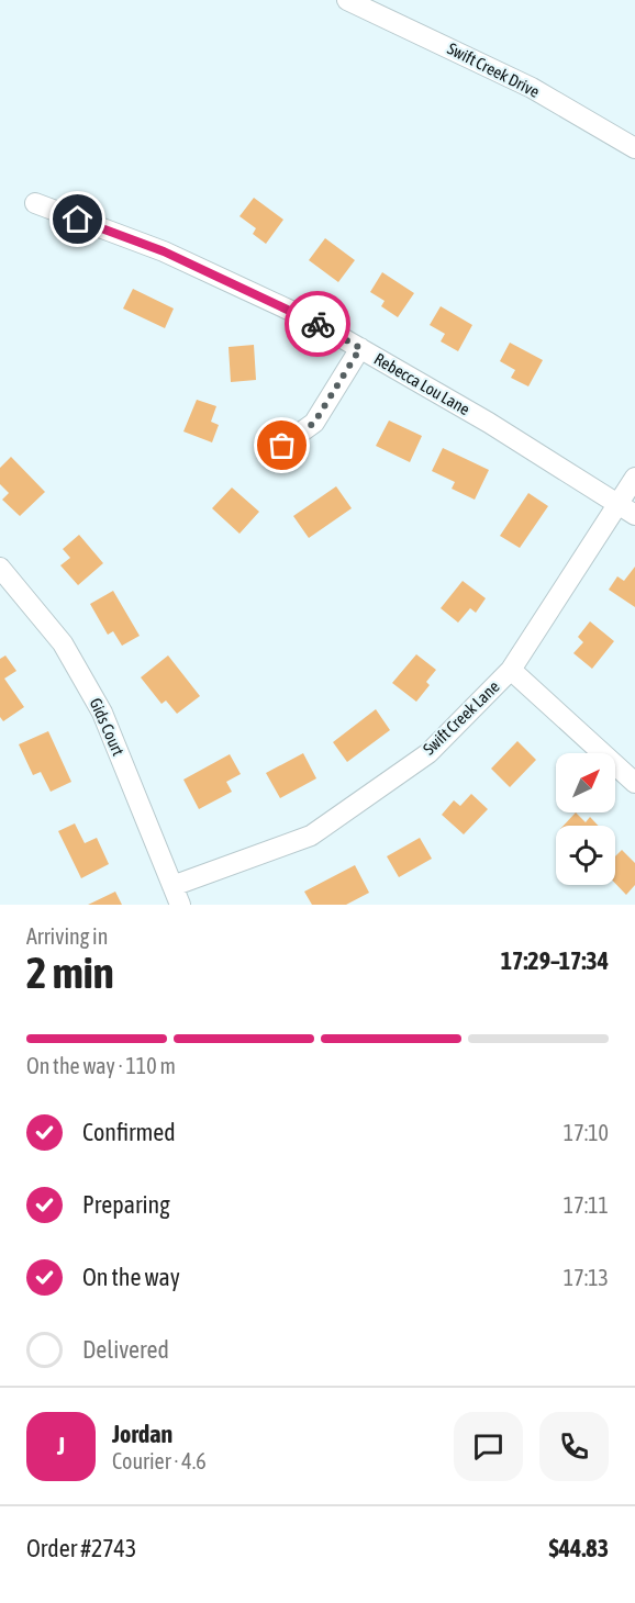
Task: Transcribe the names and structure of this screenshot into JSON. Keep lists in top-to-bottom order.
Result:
{
  "streets": {
    "street": [
      "Swift Creek Drive",
      "Rebecca Lou Lane",
      "Swift Creek Lane",
      "Gids Court"
    ]
  },
  "crossings": [
    ["Rebecca Lou Lane", "Swift Creek Lane"],
    ["Swift Creek Lane", "Gids Court"]
  ],
  "north": "top right",
  "page": {
    "heading": ["2 min", "Arriving in", "17:29–17:34"],
    "panel": [
      "Jordan",
      "Courier · 4.6",
      "Order #2743",
      "$44.83"
    ],
    "bar": "On the way · 110 m",
    "list": [
      ["Confirmed", "17:10"],
      ["Preparing", "17:11"],
      ["On the way", "17:13"],
      "Delivered"
    ],
    "round": "J"
  }
}
